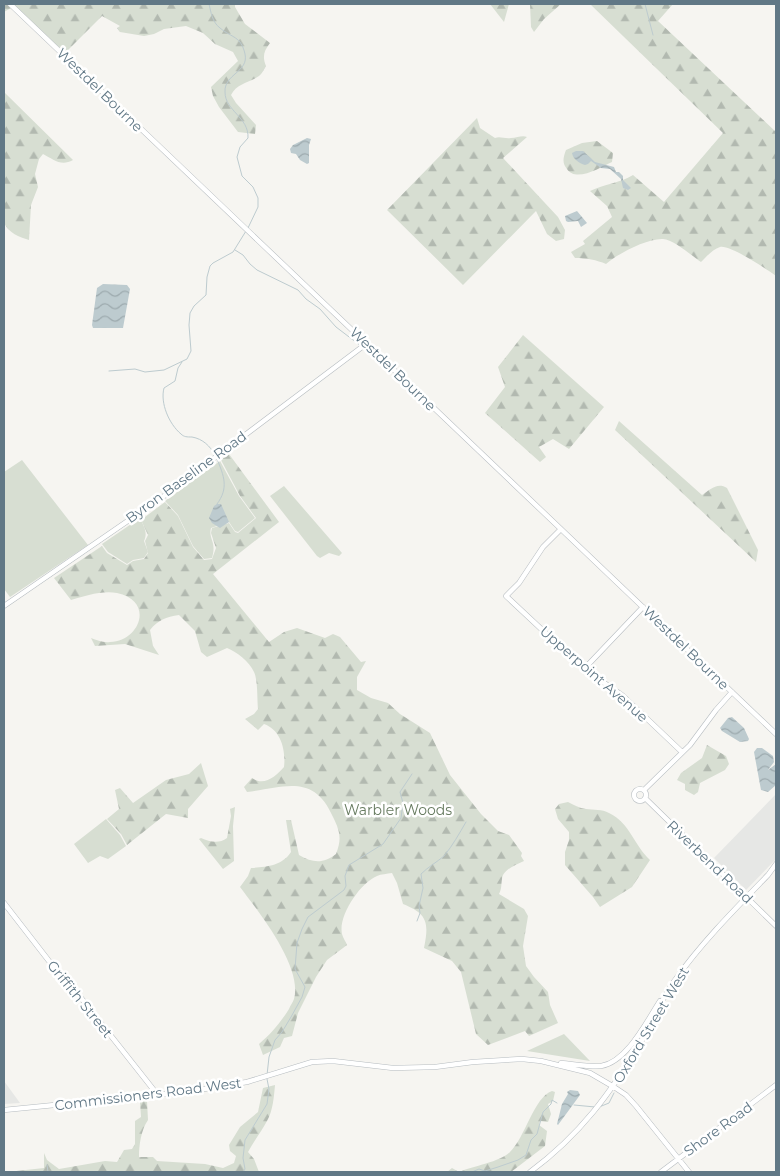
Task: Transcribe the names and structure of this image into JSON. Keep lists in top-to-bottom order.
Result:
{
  "streets": {
    "main road": [
      "Westdel Bourne",
      "Byron Baseline Road",
      "Upperpoint Avenue",
      "Riverbend Road",
      "Griffith Street",
      "Oxford Street West",
      "Commissioners Road West",
      "Shore Road"
    ]
  },
  "crossings": [
    ["Westdel Bourne", "Byron Baseline Road"],
    ["Westdel Bourne", "Upperpoint Avenue"],
    ["Riverbend Road", "Oxford Street West"],
    ["Griffith Street", "Commissioners Road West"],
    ["Oxford Street West", "Commissioners Road West"],
    ["Commissioners Road West", "Shore Road"]
  ],
  "parks": ["Warbler Woods"]
}
